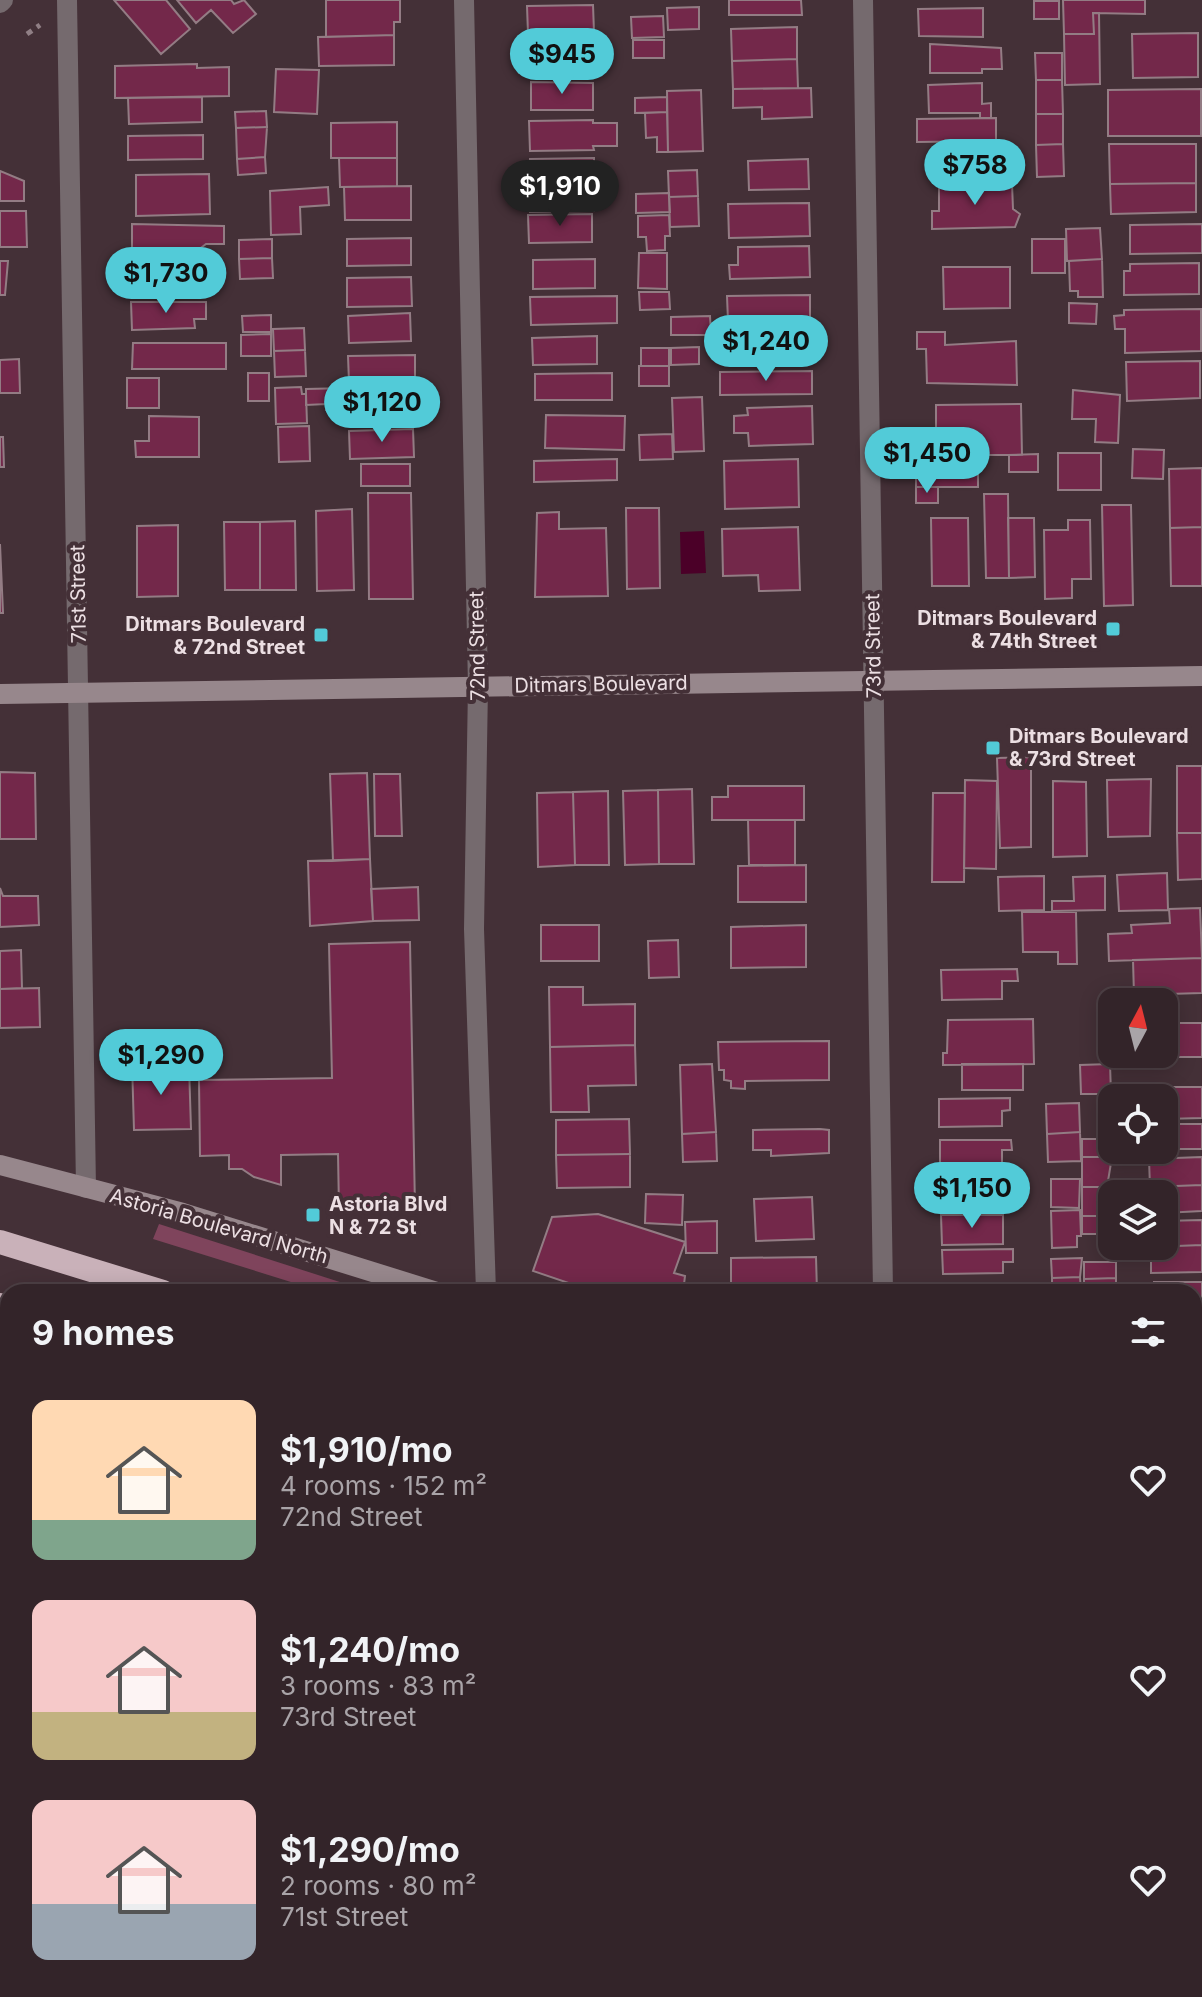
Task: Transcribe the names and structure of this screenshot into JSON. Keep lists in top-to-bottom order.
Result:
{
  "streets": {
    "street": [
      "71st Street",
      "72nd Street",
      "73rd Street",
      "Ditmars Boulevard",
      "Astoria Boulevard North"
    ]
  },
  "crossings": [
    ["71st Street", "Ditmars Boulevard"],
    ["71st Street", "Astoria Boulevard North"],
    ["72nd Street", "Ditmars Boulevard"],
    ["73rd Street", "Ditmars Boulevard"]
  ],
  "places": {
    "transit": [
      "Ditmars Boulevard & 74th Street",
      "Ditmars Boulevard & 72nd Street",
      "Ditmars Boulevard & 73rd Street",
      "Astoria Blvd N & 72 St"
    ]
  },
  "north": "top",
  "page": {
    "price": [
      "$945",
      "$758",
      "$1,910",
      "$1,730",
      "$1,240",
      "$1,120",
      "$1,450",
      "$1,290",
      "$1,150"
    ],
    "heading": "9 homes",
    "list": [
      {
        "name": "$1,910/mo",
        "note": "4 rooms · 152 m² · 72nd Street"
      },
      {
        "name": "$1,240/mo",
        "note": "3 rooms · 83 m² · 73rd Street"
      },
      {
        "name": "$1,290/mo",
        "note": "2 rooms · 80 m² · 71st Street"
      }
    ]
  }
}
